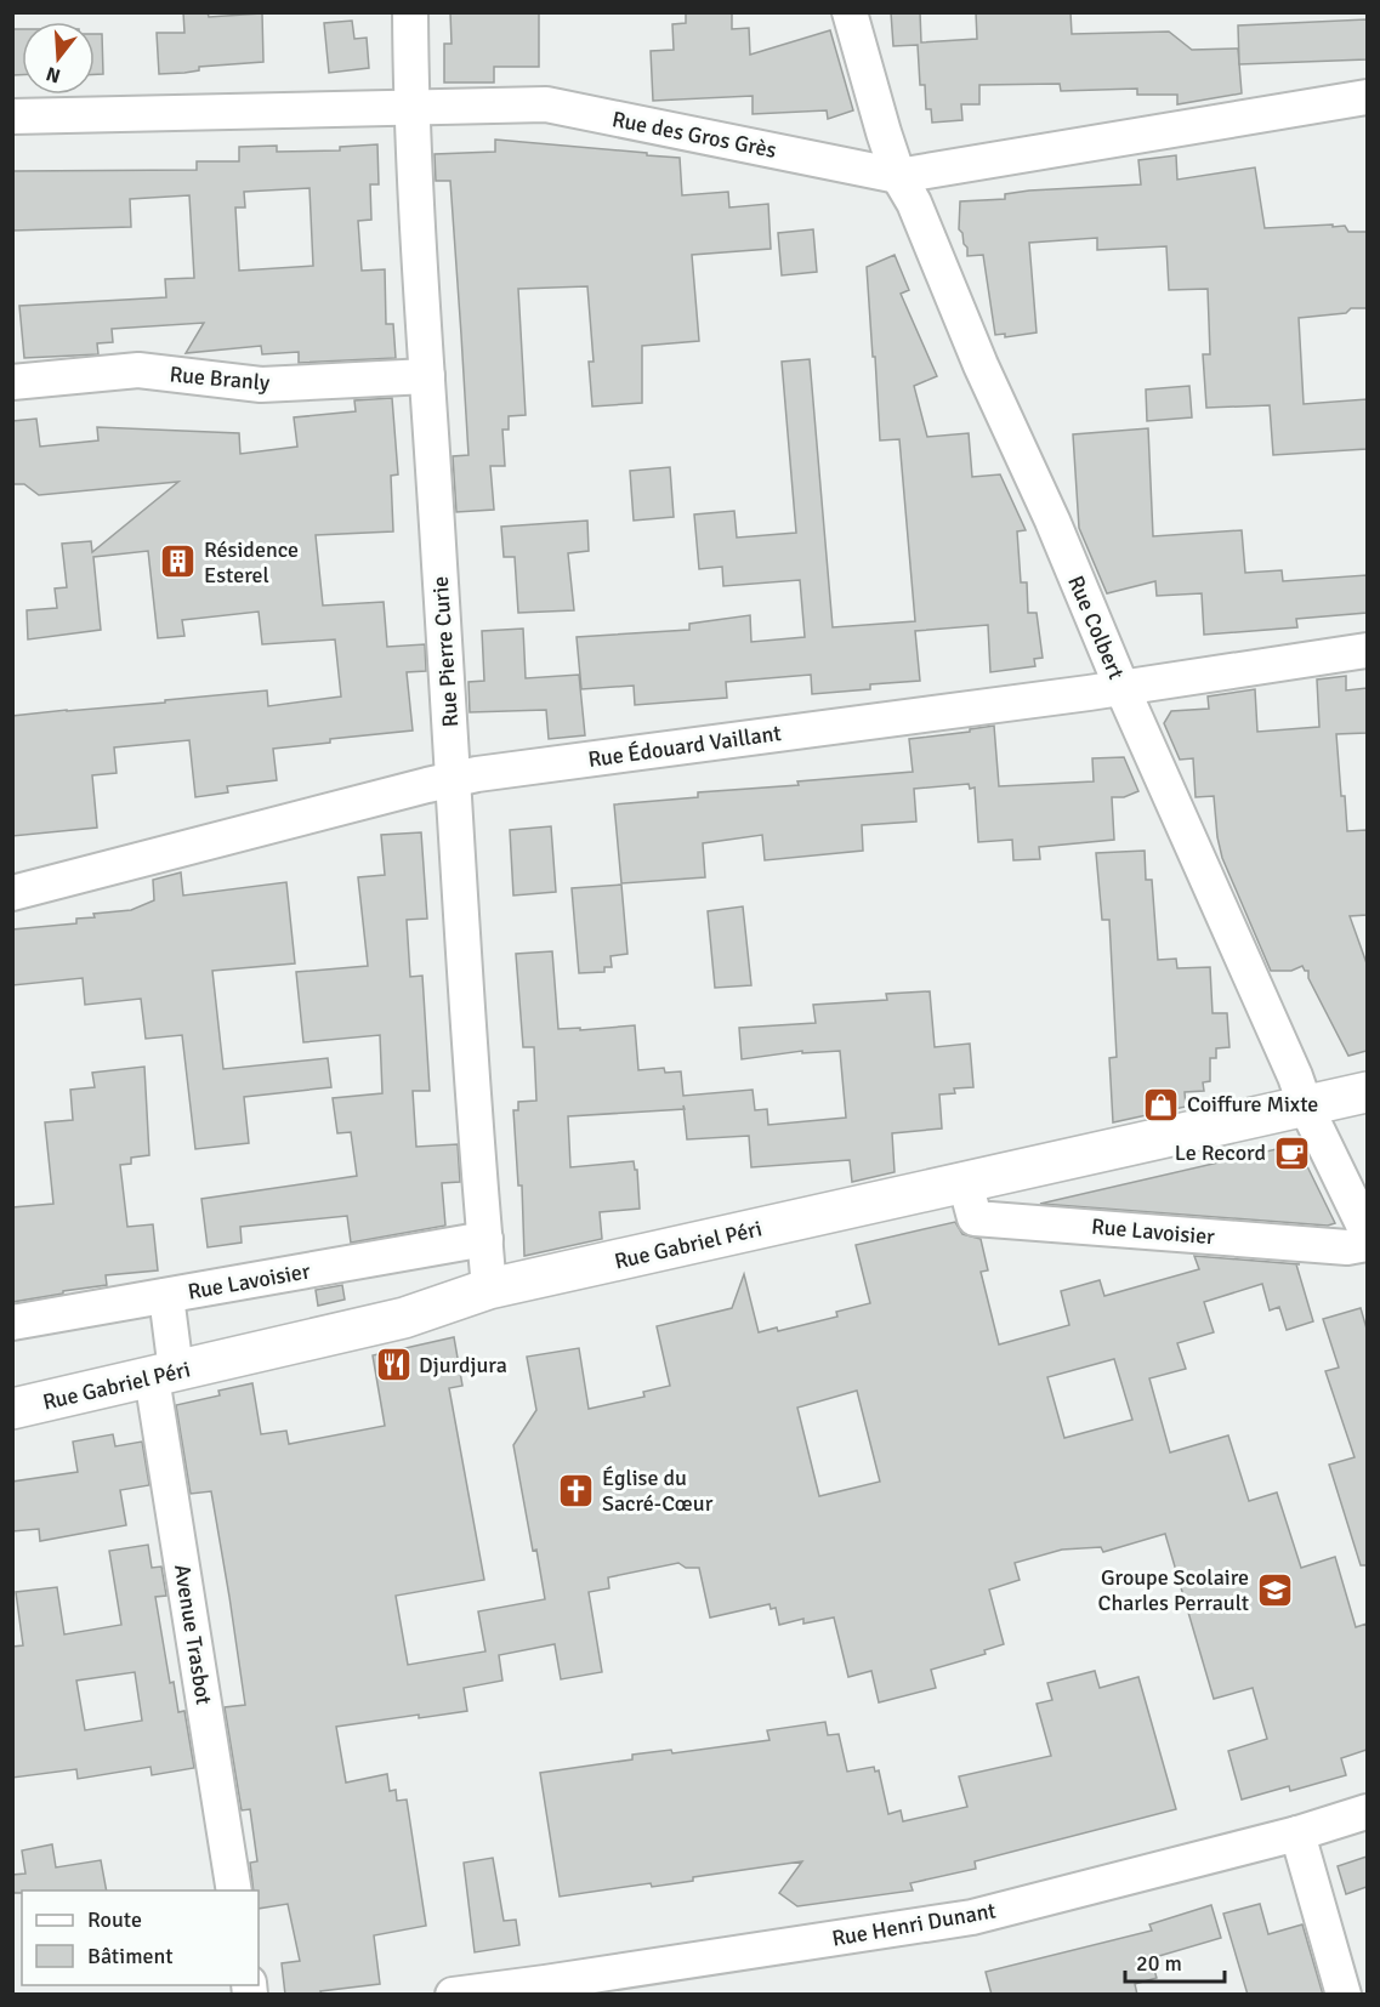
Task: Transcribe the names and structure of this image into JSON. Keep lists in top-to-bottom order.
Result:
{
  "streets": {
    "main road": ["Rue Gabriel Péri"],
    "street": [
      "Rue des Gros Grès",
      "Rue Branly",
      "Rue Colbert",
      "Rue Pierre Curie",
      "Rue Édouard Vaillant",
      "Rue Lavoisier",
      "Avenue Trasbot",
      "Rue Henri Dunant"
    ]
  },
  "crossings": [
    ["Rue des Gros Grès", "Rue Colbert"],
    ["Rue des Gros Grès", "Rue Pierre Curie"],
    ["Rue Branly", "Rue Pierre Curie"],
    ["Rue Colbert", "Rue Édouard Vaillant"],
    ["Rue Colbert", "Rue Gabriel Péri"],
    ["Rue Pierre Curie", "Rue Édouard Vaillant"],
    ["Rue Pierre Curie", "Rue Lavoisier"],
    ["Rue Pierre Curie", "Rue Gabriel Péri"],
    ["Rue Lavoisier", "Rue Gabriel Péri"],
    ["Rue Lavoisier", "Avenue Trasbot"],
    ["Rue Gabriel Péri", "Avenue Trasbot"]
  ],
  "places": {
    "building": ["Résidence Esterel"],
    "shop": ["Coiffure Mixte"],
    "cafe": ["Le Record"],
    "restaurant": ["Djurdjura"],
    "church": ["Église du Sacré-Cœur"],
    "school or university": ["Groupe Scolaire Charles Perrault"]
  },
  "legend": ["Route", "Bâtiment"],
  "scale_bar": "20 m",
  "north": "bottom"
}
